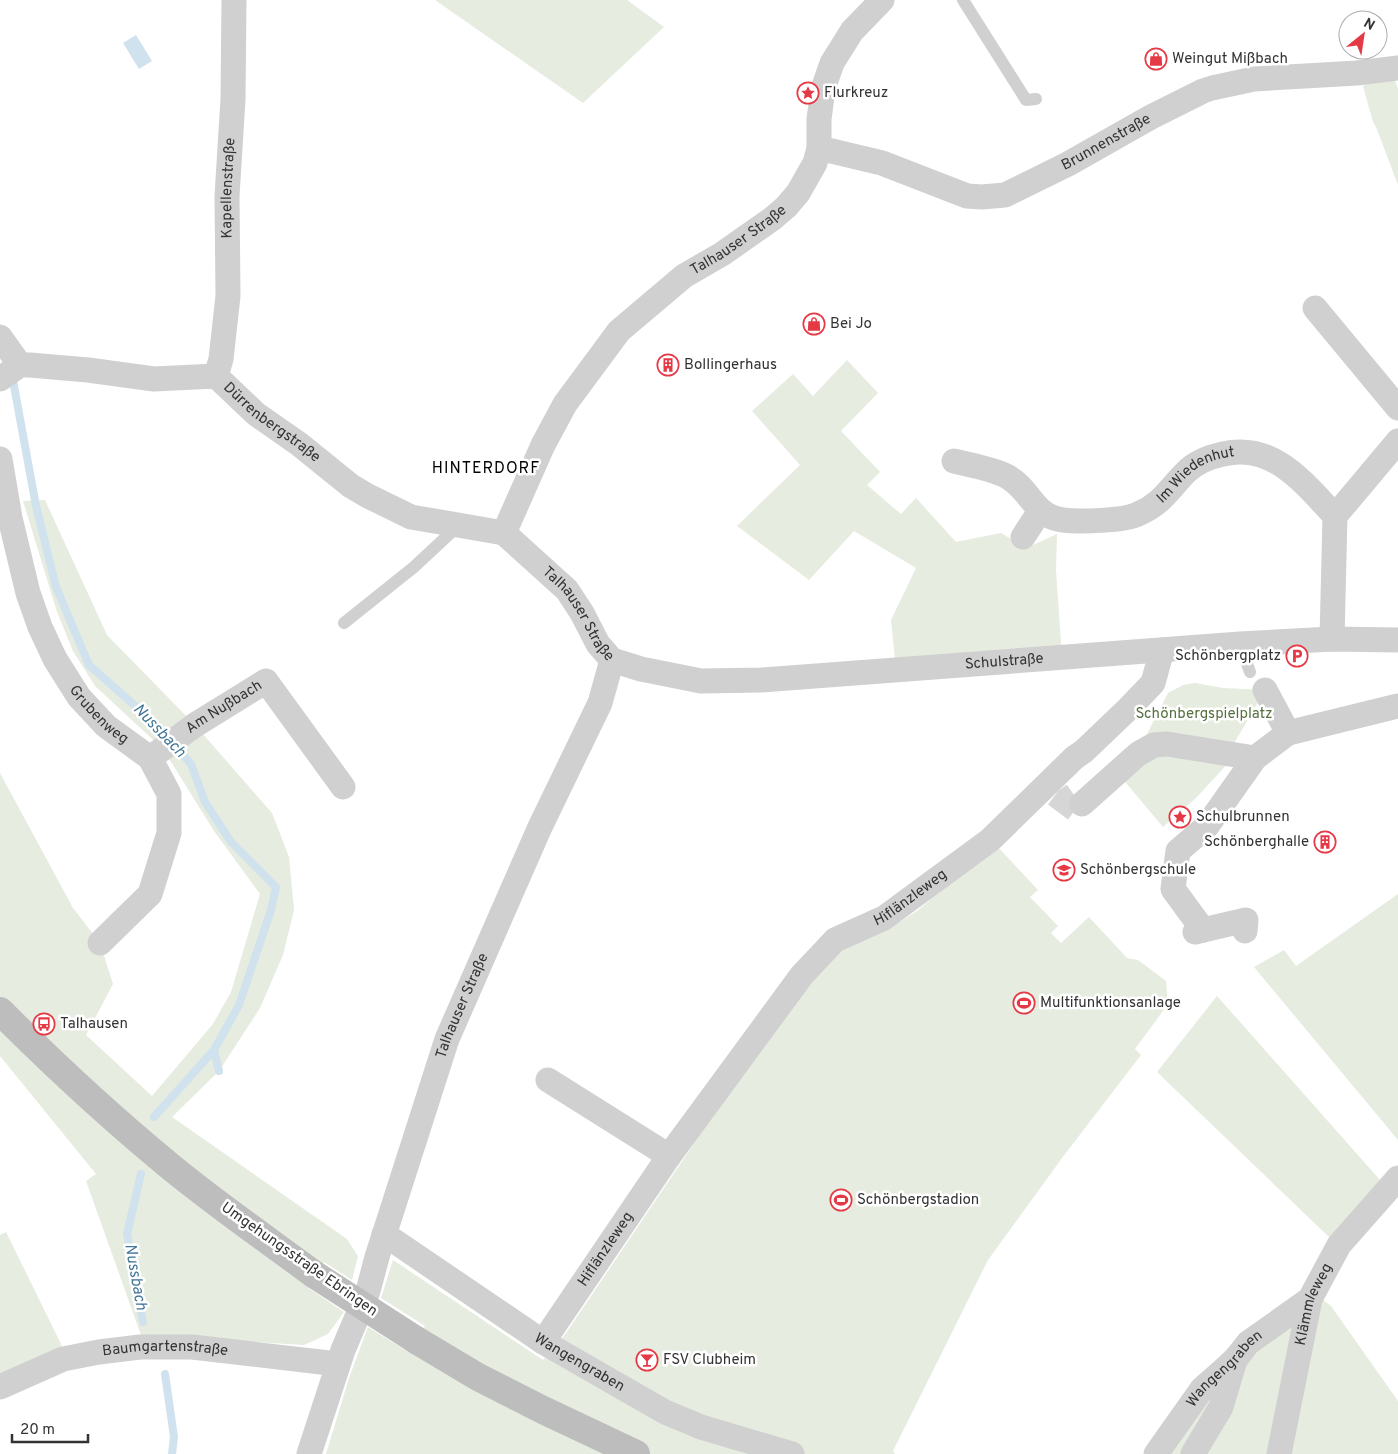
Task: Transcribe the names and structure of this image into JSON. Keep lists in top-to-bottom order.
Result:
{
  "streets": {
    "street": [
      "Brunnenstraße",
      "Kapellenstraße",
      "Talhauser Straße",
      "Dürrenbergstraße",
      "Im Wiedenhut",
      "Schulstraße",
      "Am Nußbach",
      "Grubenweg",
      "Hiflänzleweg",
      "Umgehungsstraße Ebringen",
      "Klämmleweg",
      "Baumgartenstraße",
      "Wangengraben"
    ]
  },
  "crossings": [
    ["Brunnenstraße", "Talhauser Straße"],
    ["Kapellenstraße", "Dürrenbergstraße"],
    ["Talhauser Straße", "Dürrenbergstraße"],
    ["Talhauser Straße", "Schulstraße"],
    ["Talhauser Straße", "Baumgartenstraße"],
    ["Talhauser Straße", "Wangengraben"],
    ["Schulstraße", "Hiflänzleweg"],
    ["Am Nußbach", "Grubenweg"],
    ["Hiflänzleweg", "Wangengraben"],
    ["Klämmleweg", "Wangengraben"]
  ],
  "districts": ["HINTERDORF"],
  "water": ["Nussbach"],
  "parks": ["Schönbergspielplatz"],
  "places": {
    "shop": ["Weingut Mißbach", "Bei Jo"],
    "place": ["Flurkreuz", "Schulbrunnen"],
    "building": ["Bollingerhaus", "Schönberghalle"],
    "parking": ["Schönbergplatz"],
    "school or university": ["Schönbergschule"],
    "sports": ["Multifunktionsanlage", "Schönbergstadion"],
    "bus stop": ["Talhausen"],
    "bar": ["FSV Clubheim"]
  },
  "scale_bar": "20 m",
  "north": "top right"
}
